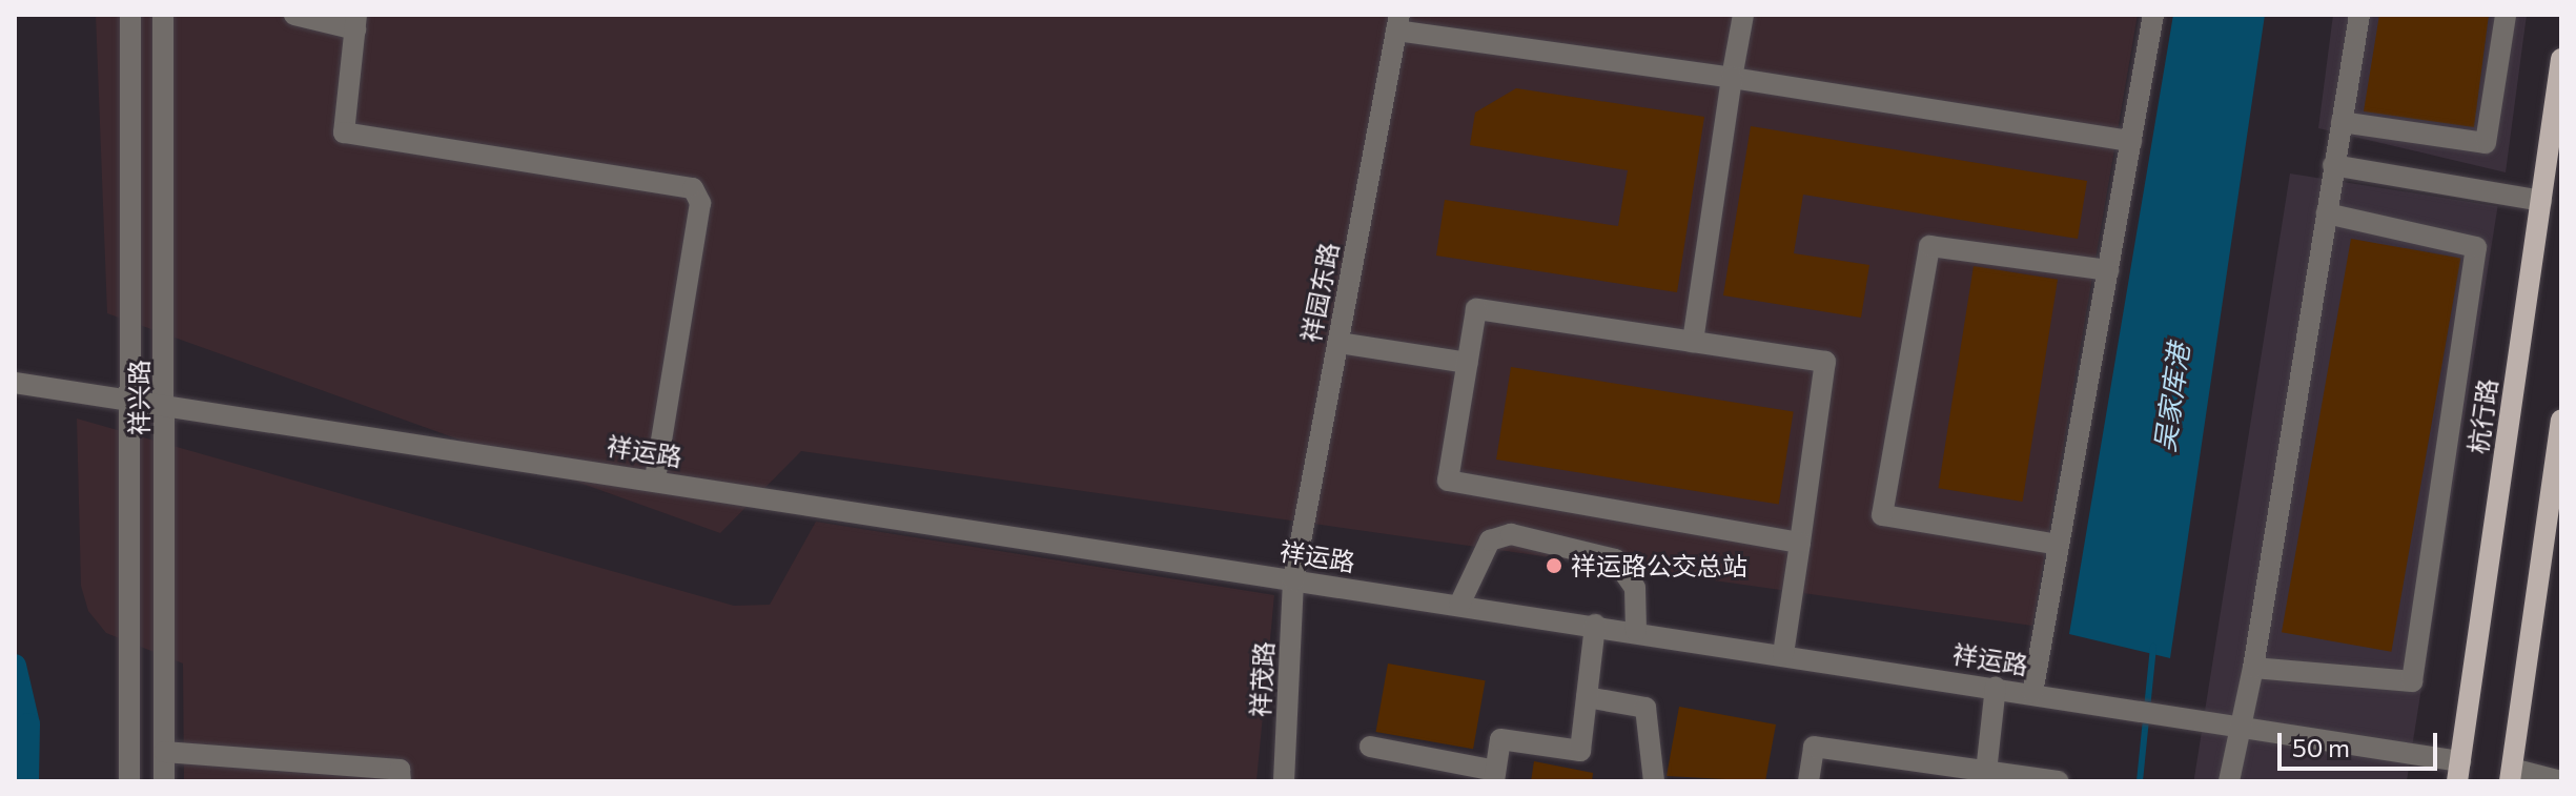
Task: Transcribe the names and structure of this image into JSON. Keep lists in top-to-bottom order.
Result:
{
  "streets": {
    "main road": ["杭行路"],
    "street": [
      "祥园东路",
      "祥兴路",
      "祥运路",
      "祥茂路"
    ]
  },
  "crossings": [
    ["祥园东路", "祥运路"],
    ["祥园东路", "祥茂路"],
    ["祥兴路", "祥运路"],
    ["杭行路", "祥运路"],
    ["祥运路", "祥茂路"]
  ],
  "water": ["吴家库港"],
  "places": ["祥运路公交总站"],
  "scale_bar": "50 m"
}
